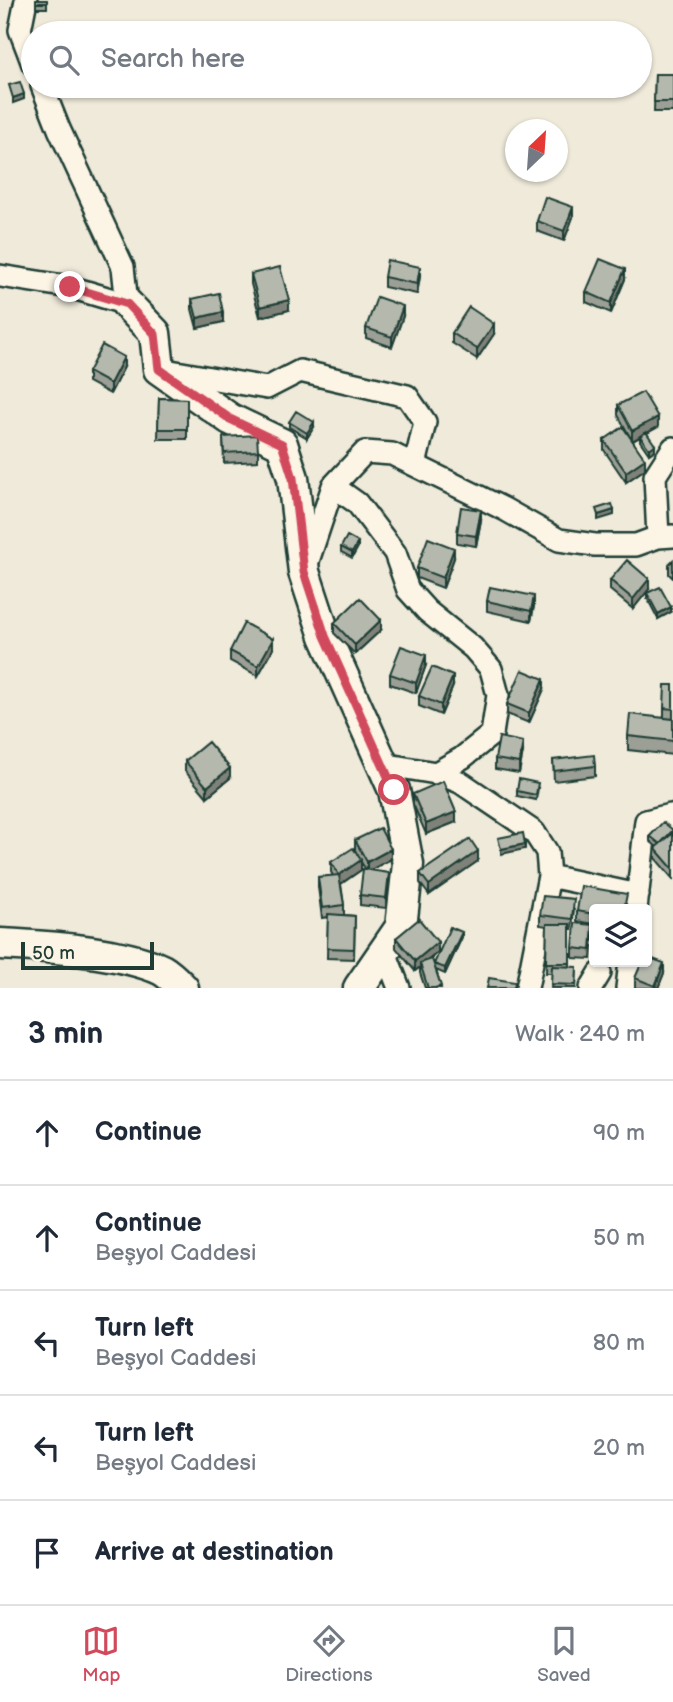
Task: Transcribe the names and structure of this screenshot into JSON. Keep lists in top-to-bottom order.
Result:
{
  "scale_bar": "50 m",
  "north": "top right",
  "page": {
    "search": "Search here",
    "scale": "50 m",
    "heading": ["3 min", "Walk · 240 m"],
    "list": [
      ["Continue", "90 m"],
      ["Continue", "Beşyol Caddesi", "50 m"],
      ["Turn left", "Beşyol Caddesi", "80 m"],
      ["Turn left", "Beşyol Caddesi", "20 m"],
      "Arrive at destination"
    ],
    "nav": ["Map", "Directions", "Saved"]
  }
}
